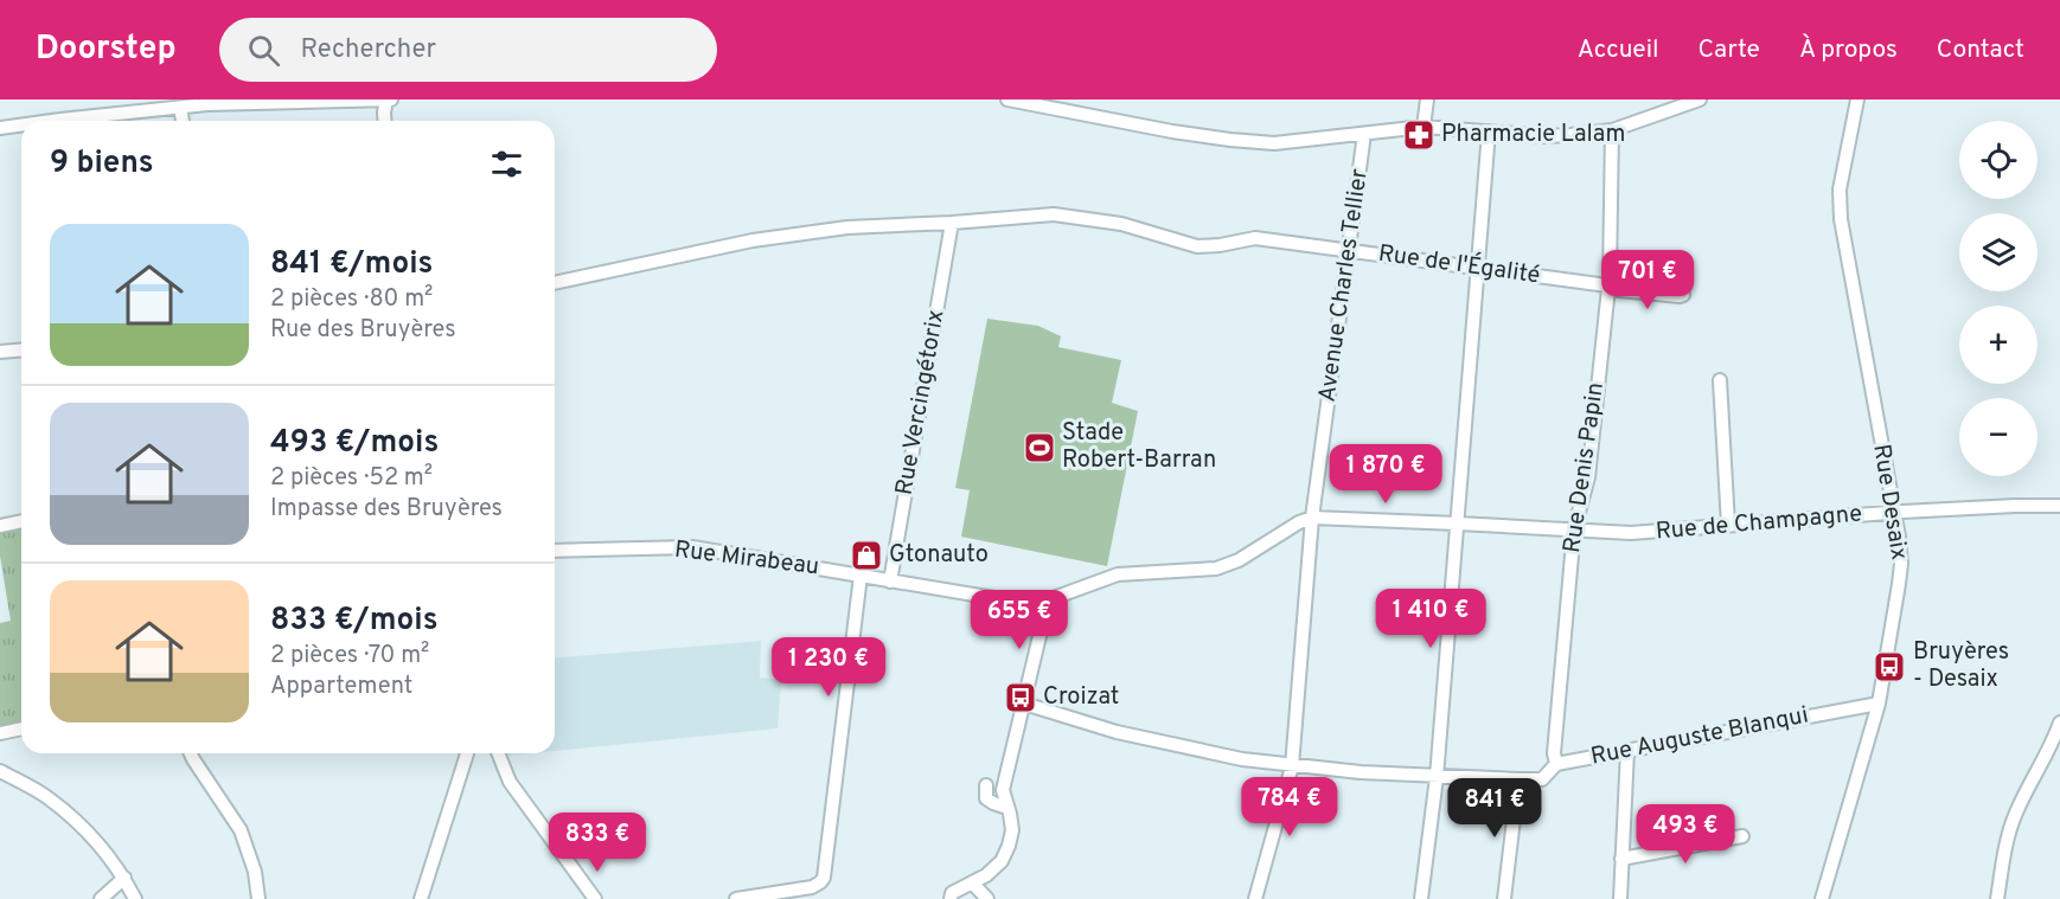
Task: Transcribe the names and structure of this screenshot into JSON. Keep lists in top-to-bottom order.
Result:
{
  "streets": {
    "street": [
      "Rue de l'Égalité",
      "Avenue Charles Tellier",
      "Rue Vercingétorix",
      "Rue Denis Papin",
      "Rue Desaix",
      "Rue de Champagne",
      "Rue Mirabeau",
      "Rue Auguste Blanqui"
    ]
  },
  "crossings": [
    ["Rue de l'Égalité", "Avenue Charles Tellier"],
    ["Rue de l'Égalité", "Rue Vercingétorix"],
    ["Rue de l'Égalité", "Rue Denis Papin"],
    ["Avenue Charles Tellier", "Rue de Champagne"],
    ["Avenue Charles Tellier", "Rue Mirabeau"],
    ["Avenue Charles Tellier", "Rue Auguste Blanqui"],
    ["Rue Vercingétorix", "Rue Mirabeau"],
    ["Rue Denis Papin", "Rue de Champagne"],
    ["Rue Denis Papin", "Rue Auguste Blanqui"],
    ["Rue Desaix", "Rue de Champagne"],
    ["Rue Desaix", "Rue Auguste Blanqui"],
    ["Rue de Champagne", "Rue Mirabeau"]
  ],
  "places": {
    "pharmacy": ["Pharmacie Lalam"],
    "sports": ["Stade Robert-Barran"],
    "shop": ["Gtonauto"],
    "bus stop": ["Bruyères - Desaix", "Croizat"]
  },
  "page": {
    "header": "Doorstep",
    "search": "Rechercher",
    "nav": [
      "Accueil",
      "Carte",
      "À propos",
      "Contact"
    ],
    "map_buttons": ["+", "−"],
    "heading": "9 biens",
    "list": [
      {
        "name": "841 €/mois",
        "note": "2 pièces · 80 m² · Rue des Bruyères"
      },
      {
        "name": "493 €/mois",
        "note": "2 pièces · 52 m² · Impasse des Bruyères"
      },
      {
        "name": "833 €/mois",
        "note": "2 pièces · 70 m² · Appartement"
      }
    ],
    "price": [
      "701 €",
      "1 870 €",
      "1 410 €",
      "655 €",
      "1 230 €",
      "784 €",
      "841 €",
      "493 €",
      "833 €"
    ]
  }
}
